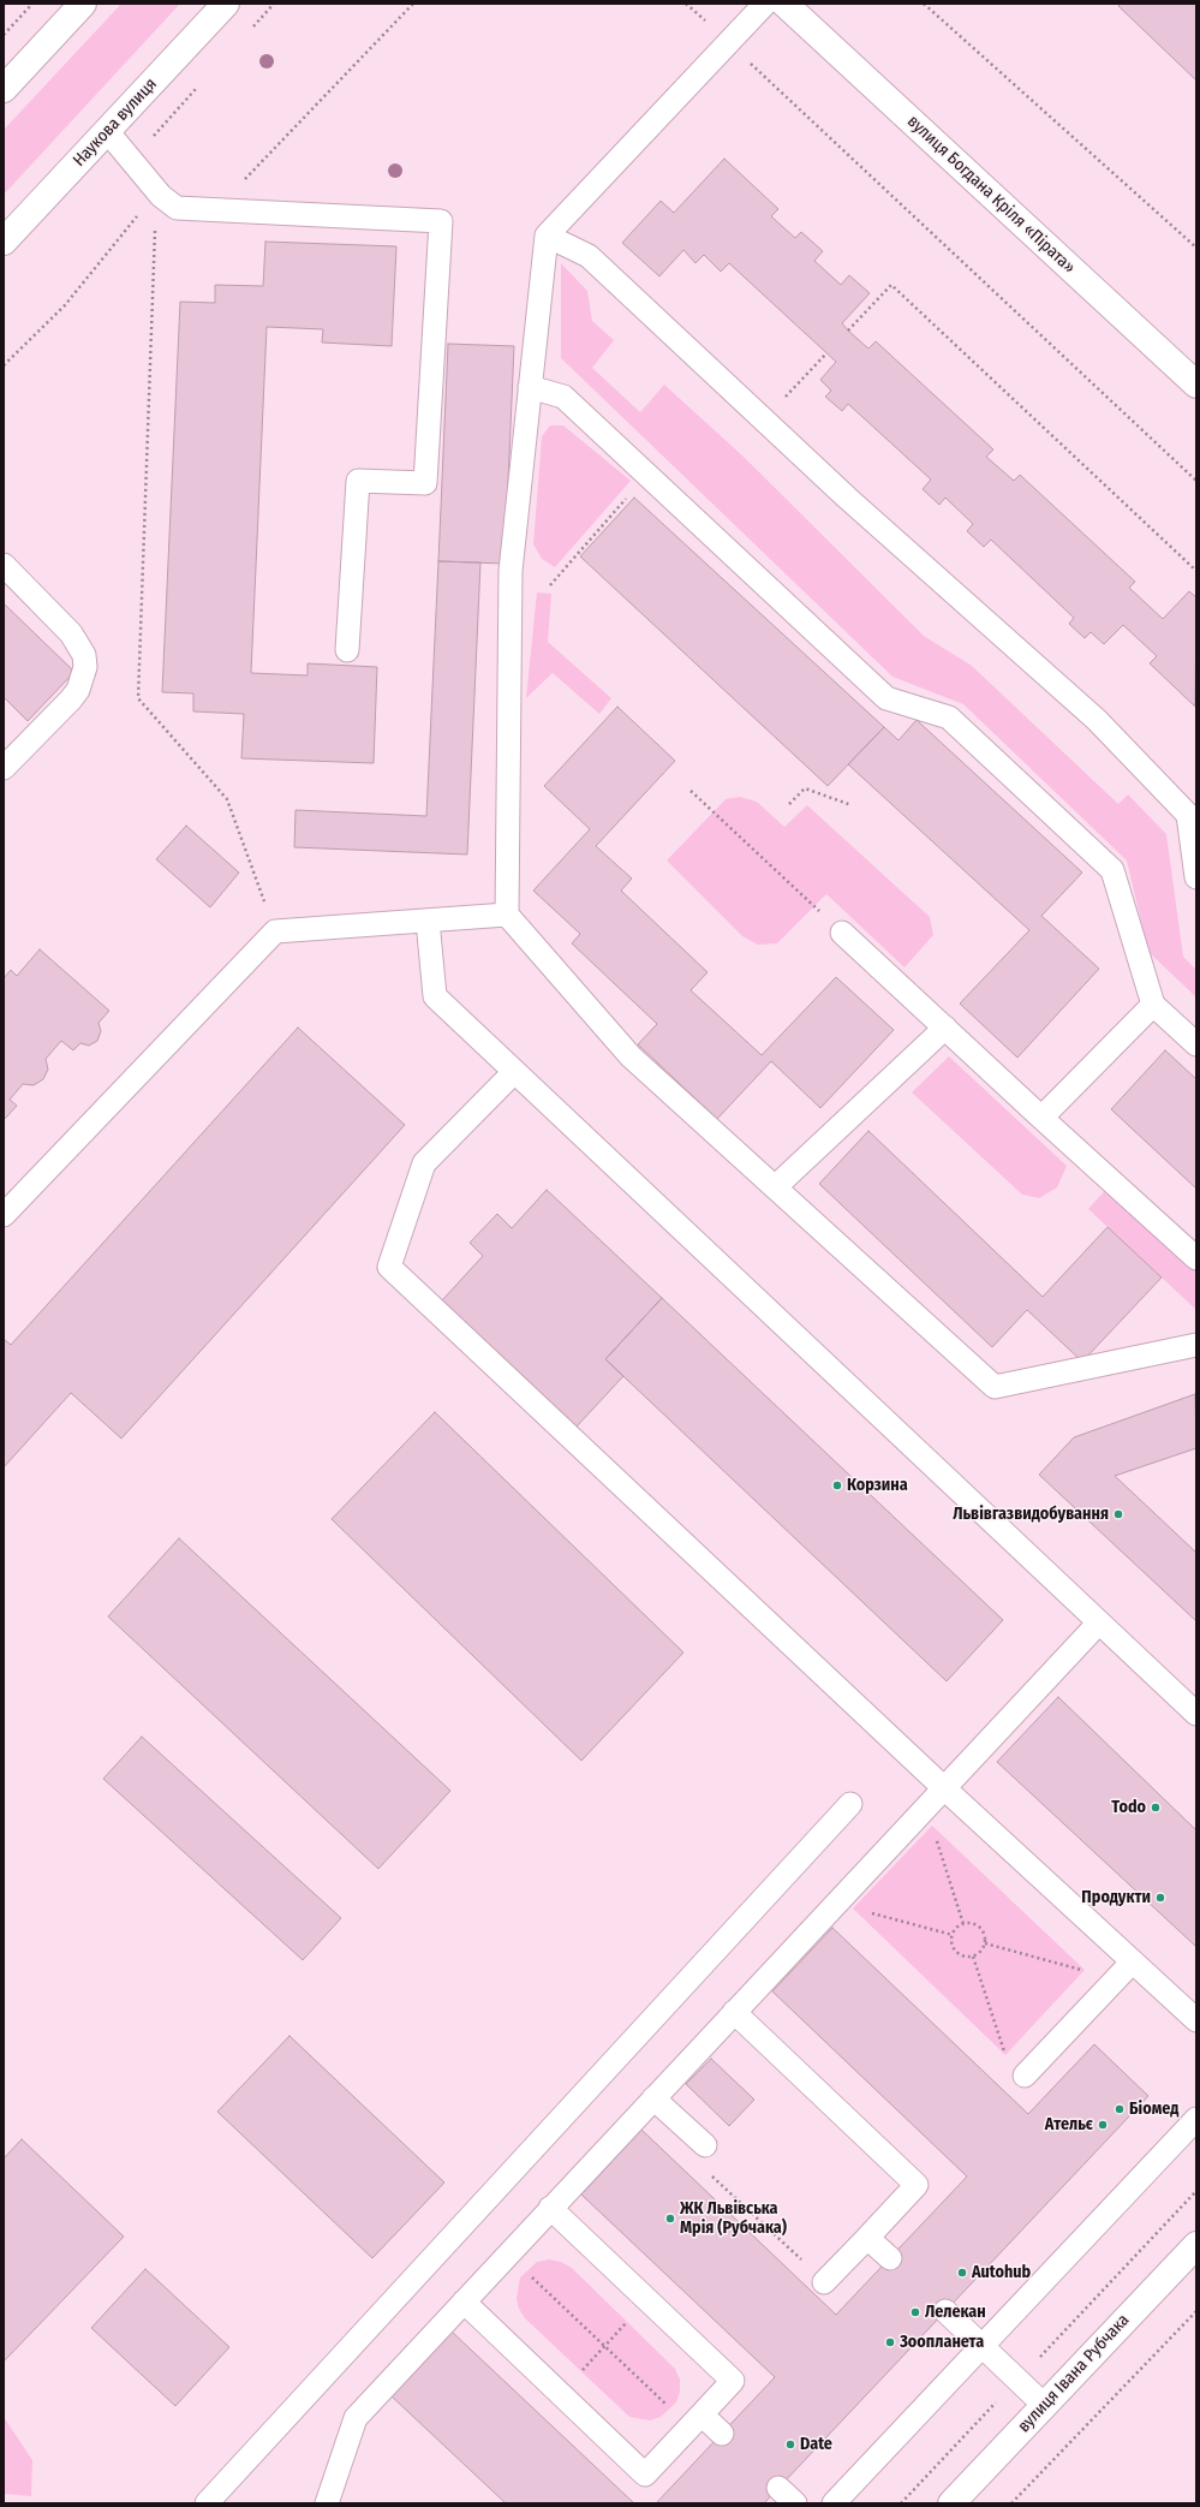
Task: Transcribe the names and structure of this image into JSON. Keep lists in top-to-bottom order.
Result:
{
  "streets": {
    "street": ["Наукова вулиця", "вулиця Богдана Кріля «Пірата»", "вулиця Івана Рубчака"]
  },
  "places": [
    "Корзина",
    "Львівгазвидобування",
    "Todo",
    "Продукти",
    "Біомед",
    "Ательє",
    "ЖК Львівська Мрія (Рубчака)",
    "Autohub",
    "Лелекан",
    "Зоопланета",
    "Date"
  ]
}
